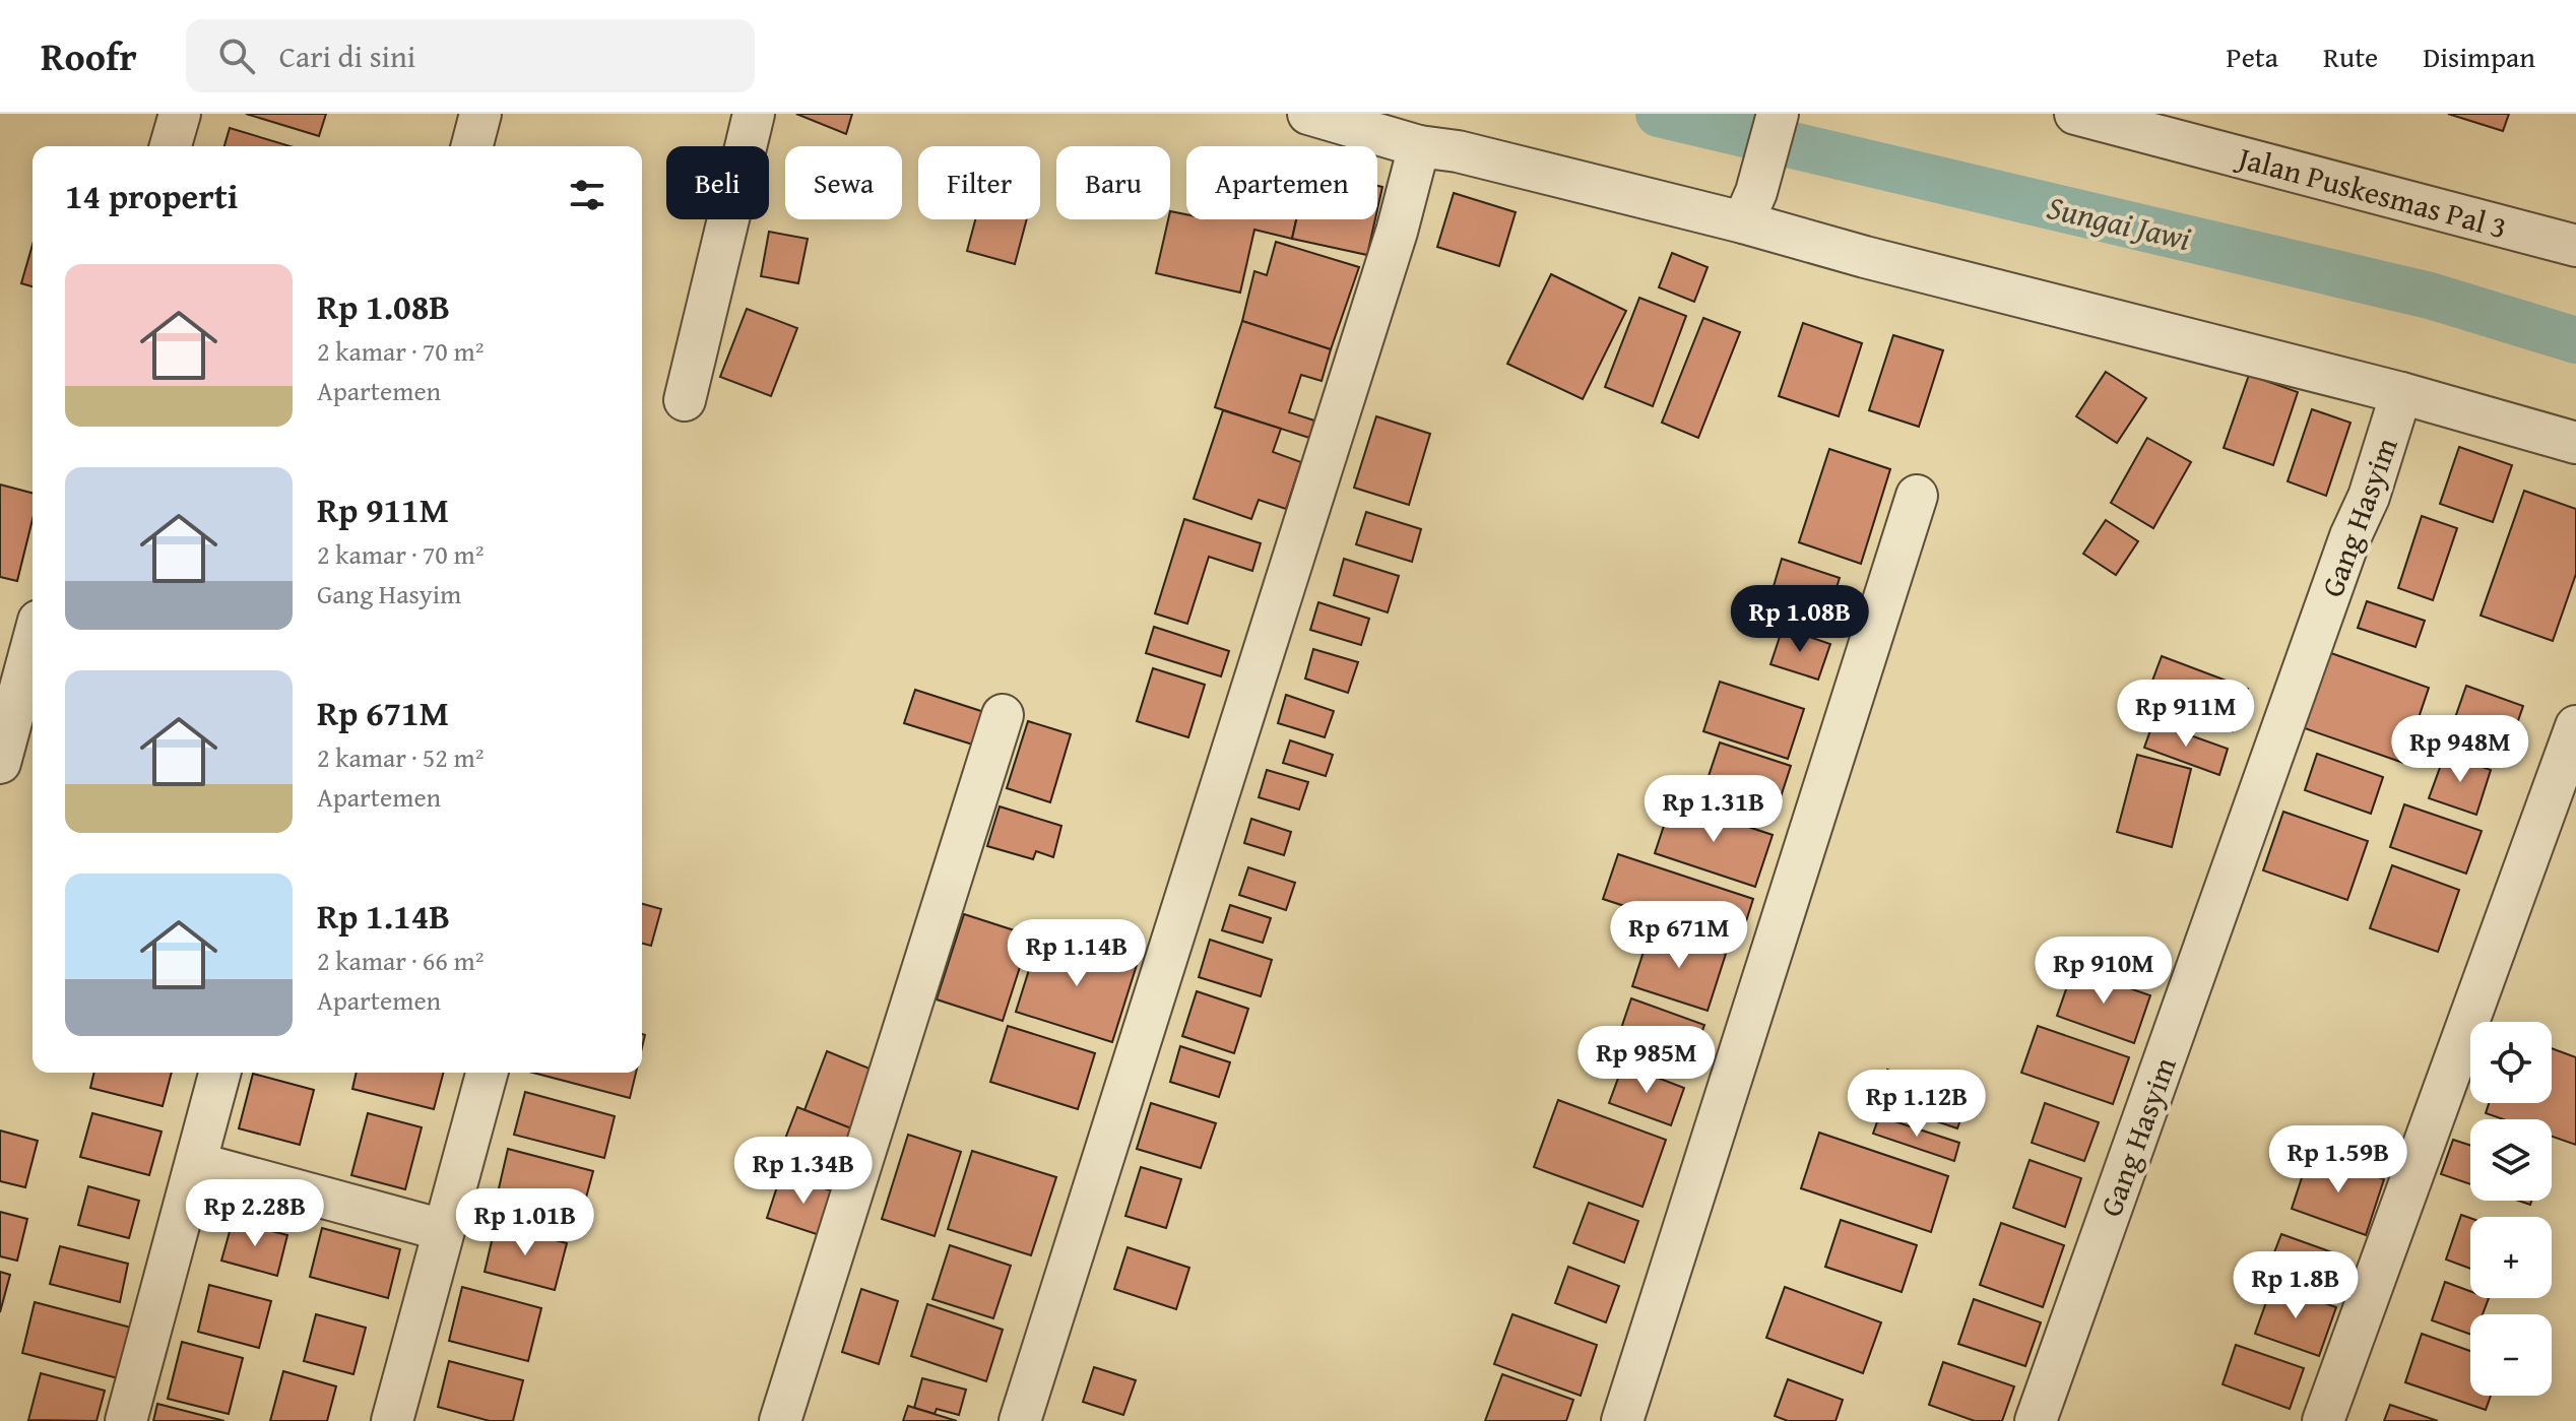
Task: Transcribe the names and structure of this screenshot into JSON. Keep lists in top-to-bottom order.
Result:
{
  "streets": {
    "street": ["Jalan Puskesmas Pal 3", "Gang Hasyim"]
  },
  "water": ["Sungai Jawi"],
  "page": {
    "header": "Roofr",
    "search": "Cari di sini",
    "nav": ["Peta", "Rute", "Disimpan"],
    "chip": [
      "Beli",
      "Sewa",
      "Filter",
      "Baru",
      "Apartemen"
    ],
    "heading": "14 properti",
    "list": [
      {
        "name": "Rp 1.08B",
        "note": "2 kamar · 70 m² · Apartemen"
      },
      {
        "name": "Rp 911M",
        "note": "2 kamar · 70 m² · Gang Hasyim"
      },
      {
        "name": "Rp 671M",
        "note": "2 kamar · 52 m² · Apartemen"
      },
      {
        "name": "Rp 1.14B",
        "note": "2 kamar · 66 m² · Apartemen"
      }
    ],
    "price": [
      "Rp 1.08B",
      "Rp 911M",
      "Rp 948M",
      "Rp 1.31B",
      "Rp 671M",
      "Rp 1.14B",
      "Rp 910M",
      "Rp 985M",
      "Rp 1.12B",
      "Rp 1.59B",
      "Rp 1.34B",
      "Rp 2.28B",
      "Rp 1.01B",
      "Rp 1.8B"
    ],
    "map_buttons": ["+", "−"]
  }
}
